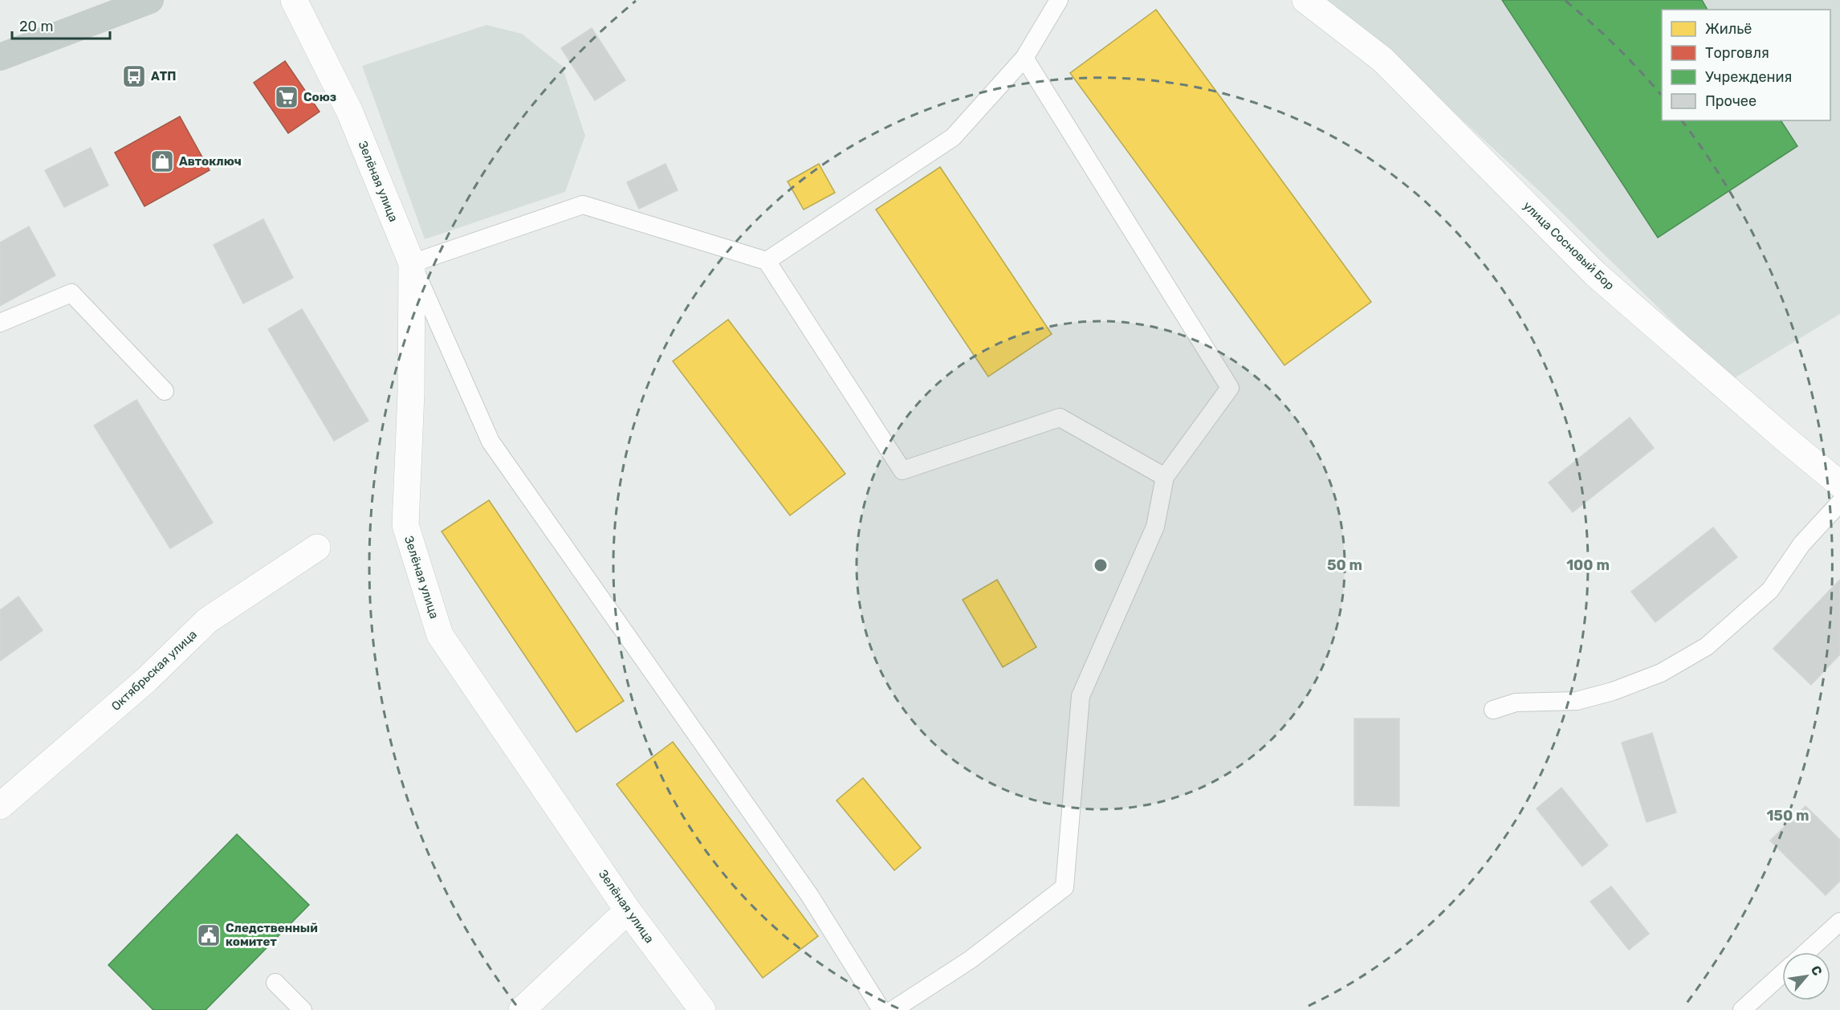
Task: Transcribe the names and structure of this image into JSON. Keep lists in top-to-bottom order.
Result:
{
  "streets": {
    "street": ["Зелёная улица", "улица Сосновый Бор", "Октябрьская улица"]
  },
  "places": {
    "bus stop": ["АТП"],
    "supermarket": ["Союз"],
    "shop": ["Автоключ"],
    "public building": ["Следственный комитет"]
  },
  "legend": [
    "Жильё",
    "Торговля",
    "Учреждения",
    "Прочее"
  ],
  "scale_bar": "20 m",
  "north": "top right",
  "rings": ["50 m", "100 m", "150 m"]
}
